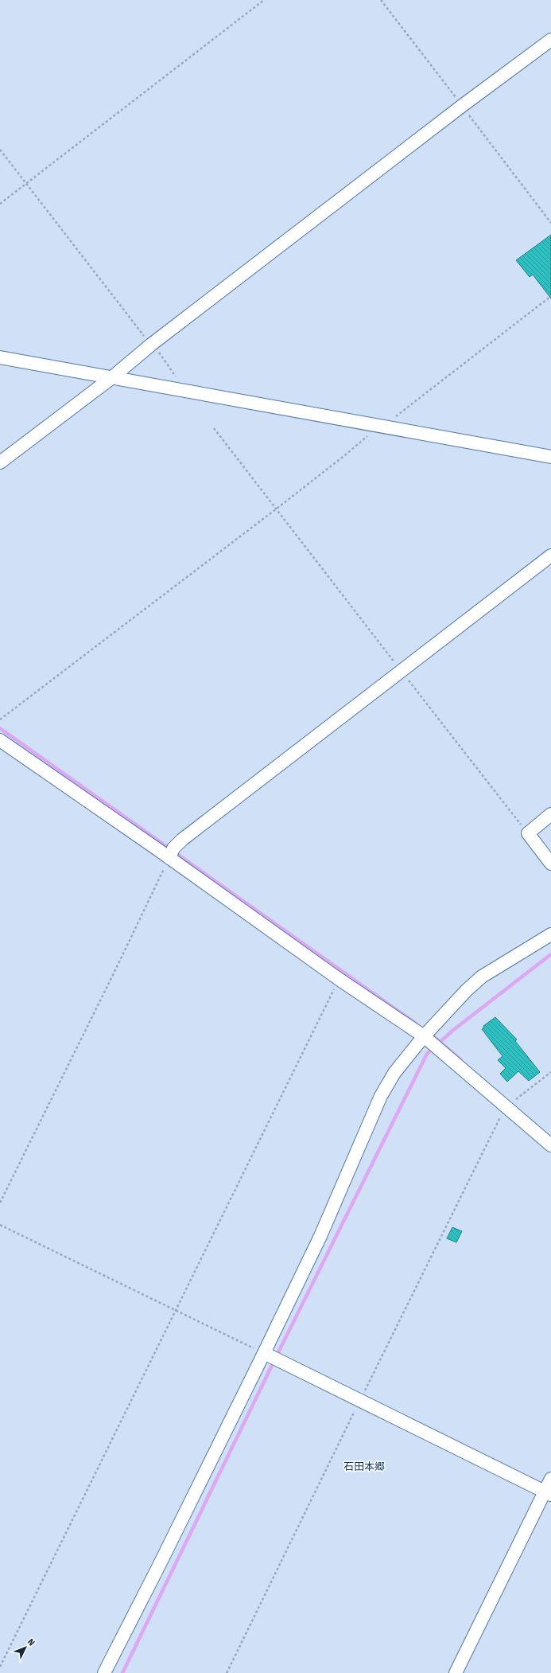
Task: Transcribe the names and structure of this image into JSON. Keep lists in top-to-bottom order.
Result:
{
  "districts": ["石田本郷"],
  "north": "top right"
}
